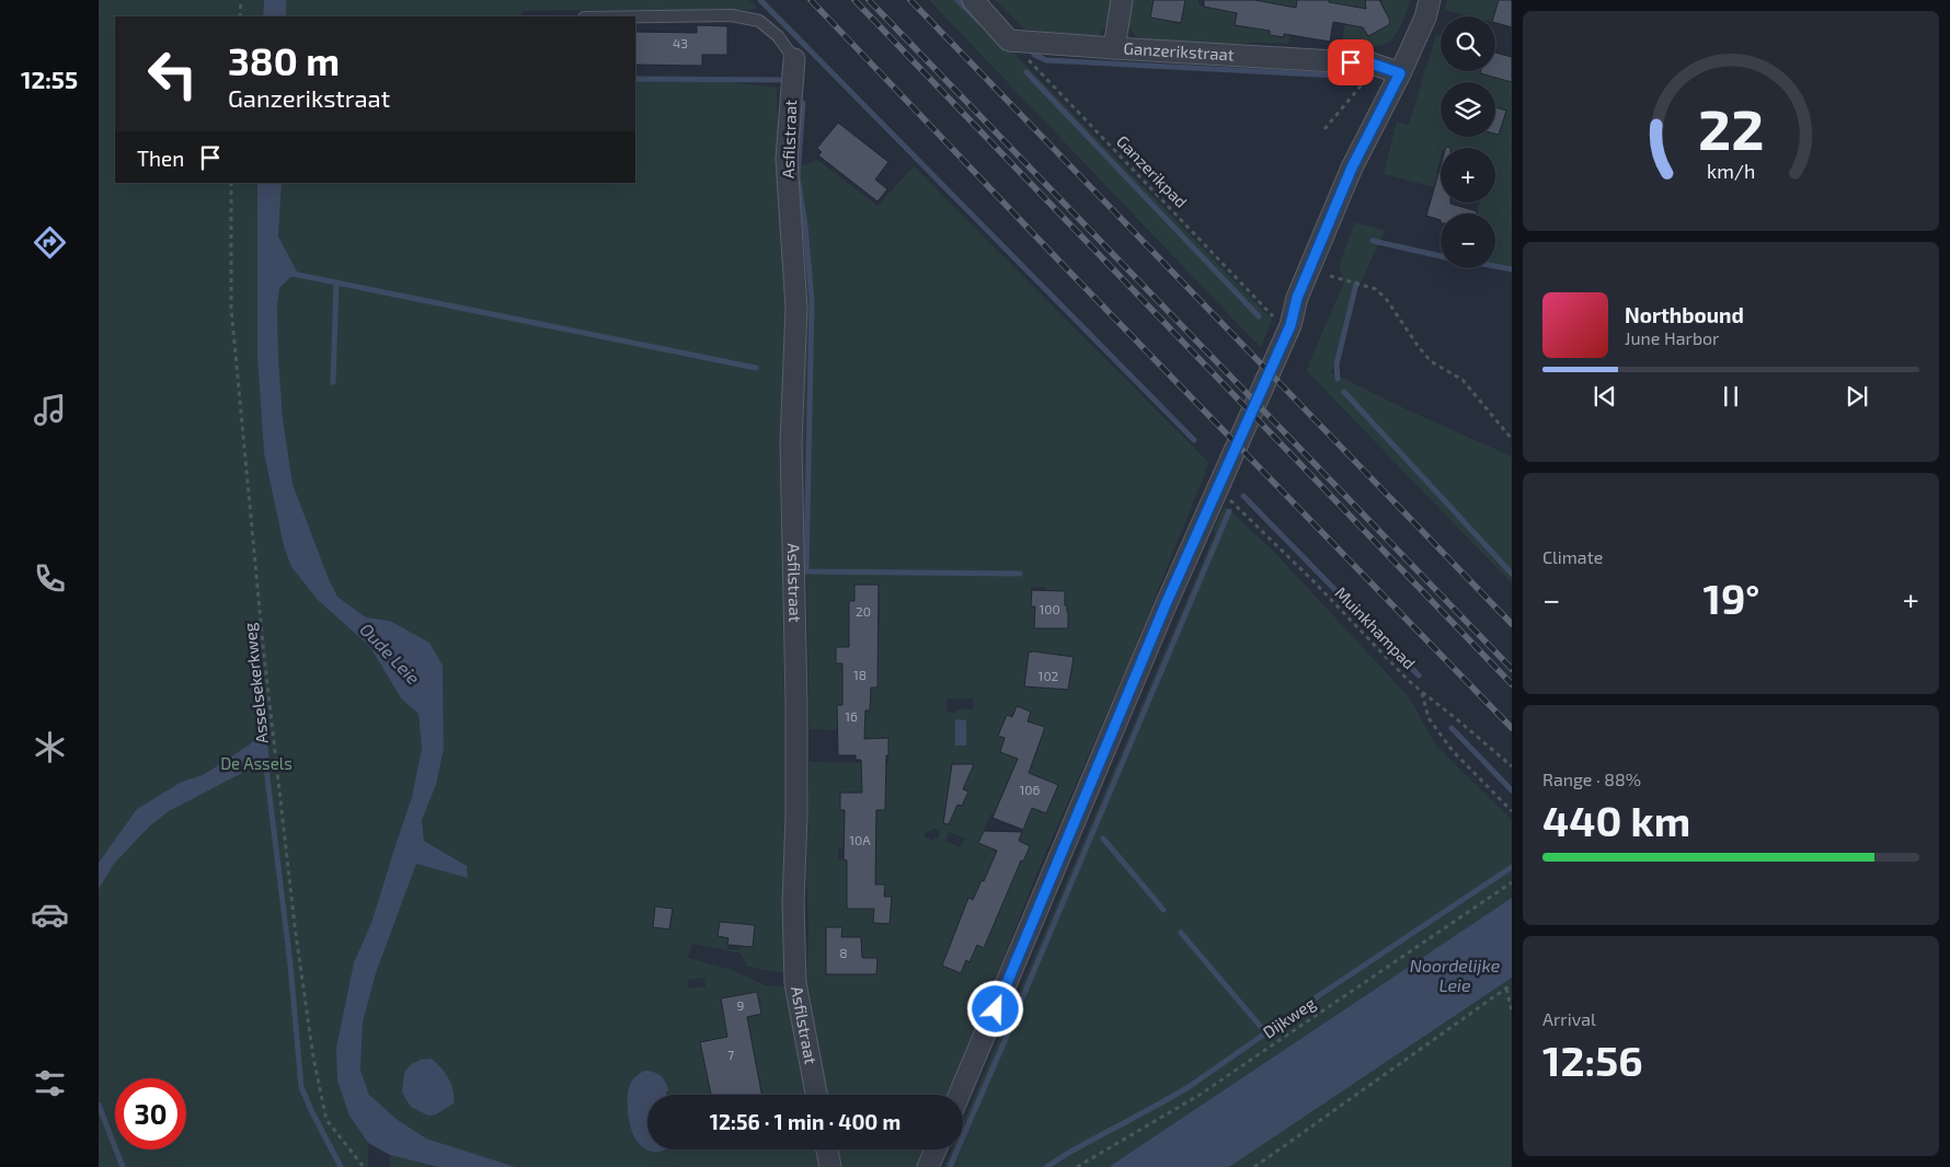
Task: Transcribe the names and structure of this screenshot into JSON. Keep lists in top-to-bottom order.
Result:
{
  "streets": {
    "street": ["Ganzerikstraat", "Asfilstraat"],
    "path": [
      "Ganzerikpad",
      "Muinkhampad",
      "Asselsekerkweg",
      "Dijkweg"
    ]
  },
  "crossings": [
    ["Ganzerikstraat", "Ganzerikpad"]
  ],
  "water": ["Oude Leie", "Noordelijke Leie"],
  "parks": ["De Assels"],
  "house_numbers": [
    "43",
    "100",
    "20",
    "18",
    "102",
    "16",
    "106",
    "10A",
    "8",
    "9",
    "7"
  ],
  "page": {
    "tabs": "12:55",
    "map_buttons": ["+", "−"],
    "turn": ["380 m", "Ganzerikstraat"],
    "then": "Then",
    "song": ["Northbound", "June Harbor"],
    "tile": [
      "Climate",
      ["Range · 88%", "440 km"],
      ["Arrival", "12:56"]
    ],
    "heat": ["−", "19°", "+"],
    "limit": "30",
    "trip": "12:56 · 1 min · 400 m",
    "gauge": ["22", "km/h"]
  }
}
